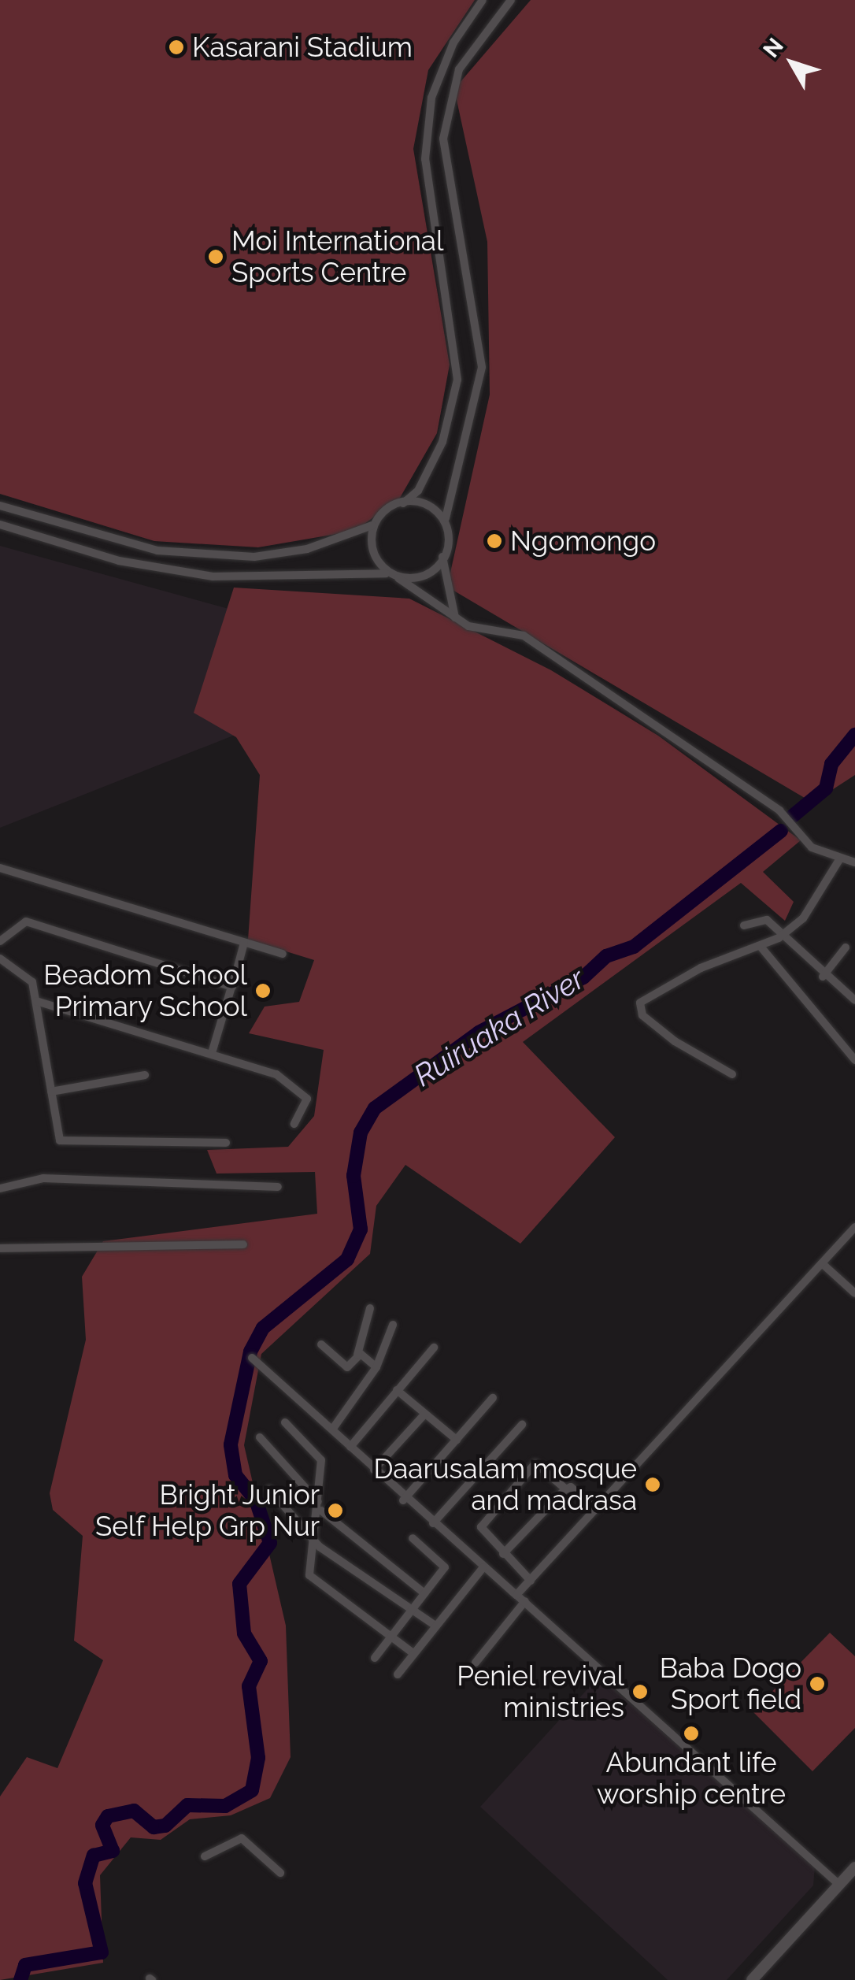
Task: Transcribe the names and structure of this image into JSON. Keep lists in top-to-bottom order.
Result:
{
  "water": ["Ruiruaka River"],
  "places": [
    "Kasarani Stadium",
    "Moi International Sports Centre",
    "Ngomongo",
    "Beadom School Primary School",
    "Daarusalam mosque and madrasa",
    "Bright Junior Self Help Grp Nur",
    "Baba Dogo Sport field",
    "Peniel revival ministries",
    "Abundant life worship centre"
  ],
  "north": "top left"
}
